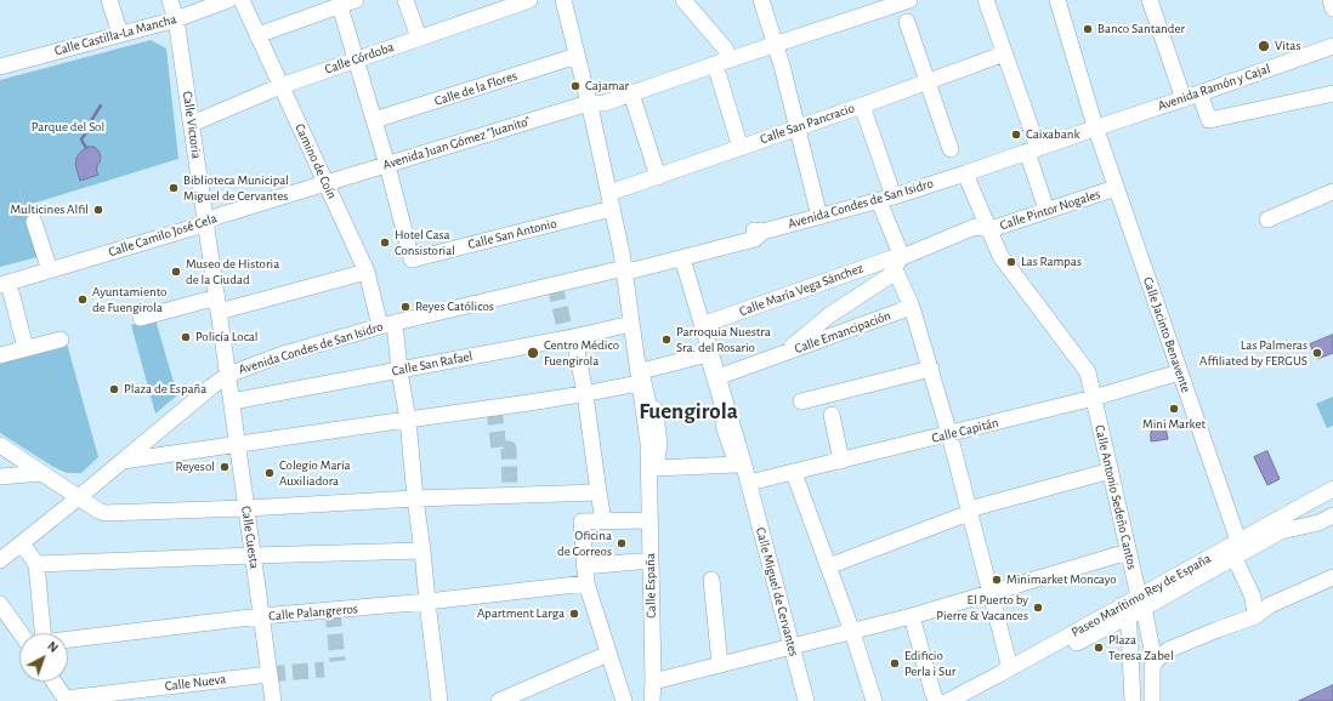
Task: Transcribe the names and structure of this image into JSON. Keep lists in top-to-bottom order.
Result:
{
  "streets": {
    "street": [
      "Calle Castilla-La Mancha",
      "Calle Córdoba",
      "Avenida Ramón y Cajal",
      "Calle de la Flores",
      "Calle San Pancracio",
      "Calle Victoria",
      "Avenida Juan Gómez \"Juanito\"",
      "Camino de Coín",
      "Avenida Condes de San Isidro",
      "Calle Pintor Nogales",
      "Calle San Antonio",
      "Calle Camilo José Cela",
      "Calle María Vega Sánchez",
      "Calle Emancipación",
      "Calle Jacinto Benavente",
      "Calle San Rafael",
      "Calle Capitán",
      "Calle Antonio Sedeño Cantos",
      "Calle Cuesta",
      "Calle España",
      "Calle Miguel de Cervantes",
      "Paseo Marítimo Rey de España",
      "Calle Palangreros",
      "Calle Nueva"
    ]
  },
  "crossings": [
    ["Calle Castilla-La Mancha", "Calle Victoria"],
    ["Calle Córdoba", "Calle Victoria"],
    ["Calle Córdoba", "Camino de Coín"],
    ["Avenida Ramón y Cajal", "Avenida Condes de San Isidro"],
    ["Avenida Ramón y Cajal", "Calle Jacinto Benavente"],
    ["Calle San Pancracio", "Calle San Antonio"],
    ["Calle Victoria", "Avenida Condes de San Isidro"],
    ["Calle Victoria", "Calle Camilo José Cela"],
    ["Calle Victoria", "Calle Cuesta"],
    ["Avenida Juan Gómez \"Juanito\"", "Camino de Coín"],
    ["Avenida Juan Gómez \"Juanito\"", "Calle San Antonio"],
    ["Avenida Juan Gómez \"Juanito\"", "Calle Camilo José Cela"],
    ["Camino de Coín", "Avenida Condes de San Isidro"],
    ["Camino de Coín", "Calle Camilo José Cela"],
    ["Camino de Coín", "Calle San Rafael"],
    ["Camino de Coín", "Calle Palangreros"],
    ["Avenida Condes de San Isidro", "Calle Antonio Sedeño Cantos"],
    ["Avenida Condes de San Isidro", "Calle Cuesta"],
    ["Calle Pintor Nogales", "Calle María Vega Sánchez"],
    ["Calle Pintor Nogales", "Calle Jacinto Benavente"],
    ["Calle Pintor Nogales", "Calle Antonio Sedeño Cantos"],
    ["Calle Jacinto Benavente", "Calle Capitán"],
    ["Calle Jacinto Benavente", "Paseo Marítimo Rey de España"],
    ["Calle San Rafael", "Calle Cuesta"],
    ["Calle Capitán", "Calle Antonio Sedeño Cantos"],
    ["Calle Capitán", "Calle Miguel de Cervantes"],
    ["Calle Antonio Sedeño Cantos", "Paseo Marítimo Rey de España"],
    ["Calle Cuesta", "Calle Palangreros"],
    ["Calle Cuesta", "Calle Nueva"]
  ],
  "districts": ["Fuengirola"],
  "parks": ["Parque del Sol"],
  "places": [
    "Banco Santander",
    "Vitas",
    "Cajamar",
    "Caixabank",
    "Biblioteca Municipal Miguel de Cervantes",
    "Multicines Alfil",
    "Hotel Casa Consistorial",
    "Las Rampas",
    "Museo de Historia de la Ciudad",
    "Ayuntamiento de Fuengirola",
    "Reyes Católicos",
    "Policía Local",
    "Parroquia Nuestra Sra. del Rosario",
    "Centro Médico Fuengirola",
    "Las Palmeras Affiliated by FERGUS",
    "Plaza de España",
    "Mini Market",
    "Reyesol",
    "Colegio María Auxiliadora",
    "Oficina de Correos",
    "Minimarket Moncayo",
    "El Puerto by Pierre & Vacances",
    "Apartment Larga",
    "Plaza Teresa Zabel",
    "Edificio Perla i Sur"
  ],
  "north": "top right"
}
